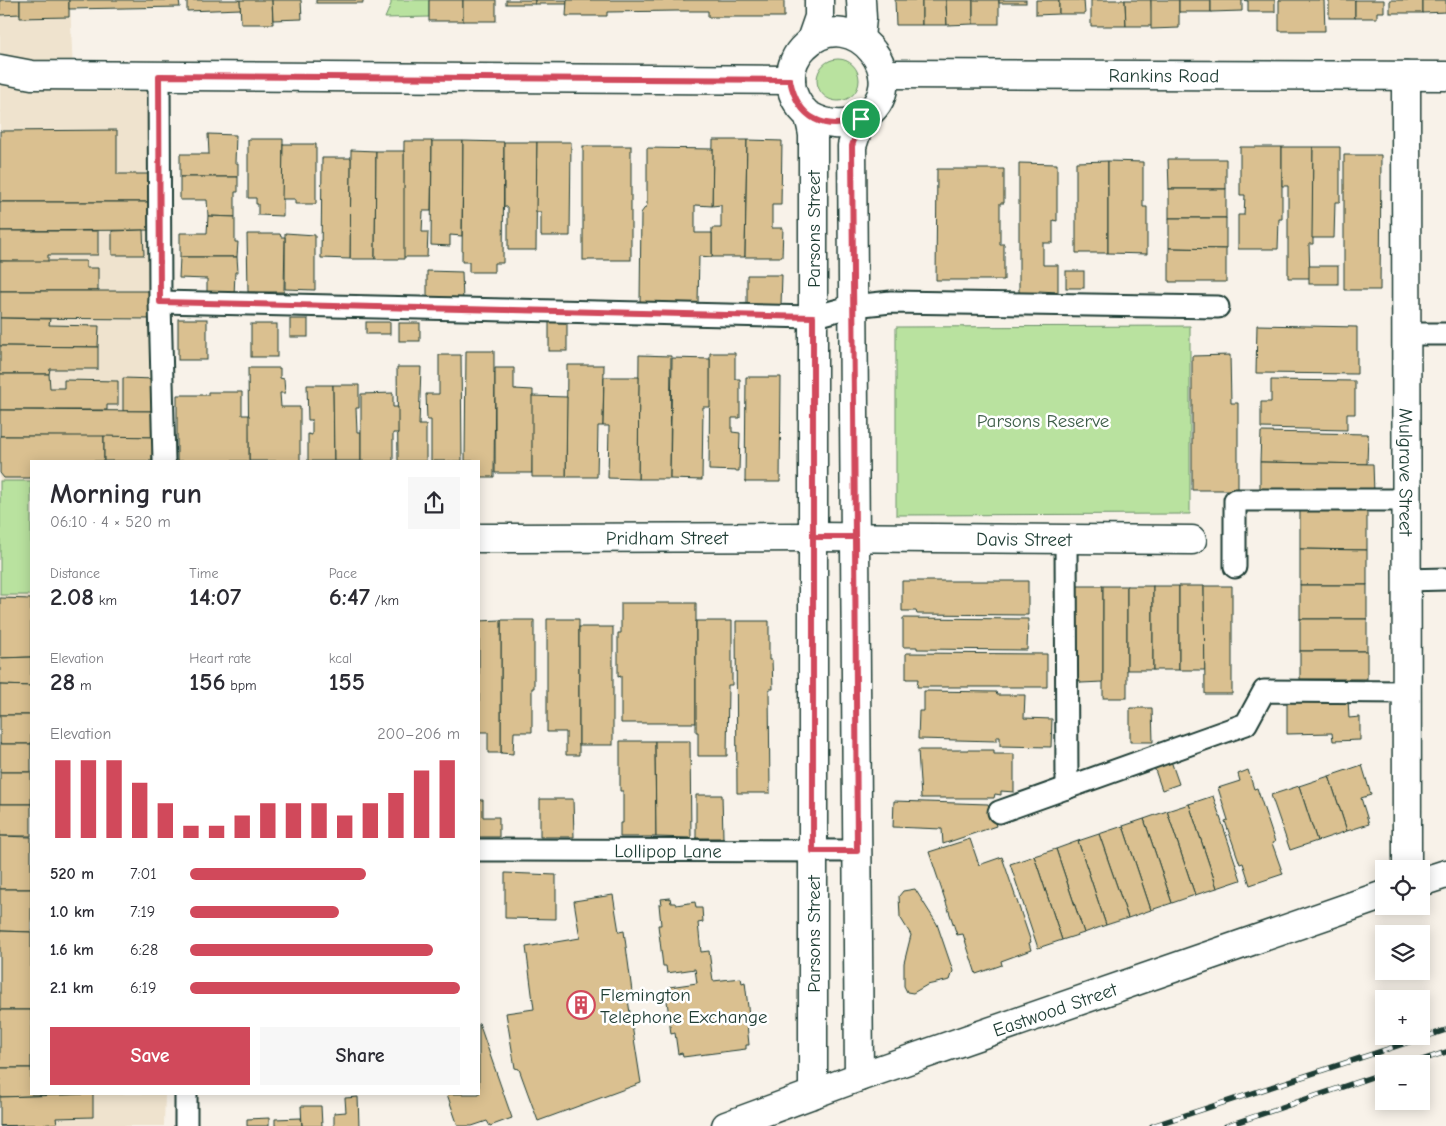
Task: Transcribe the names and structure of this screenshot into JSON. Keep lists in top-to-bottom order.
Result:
{
  "streets": {
    "street": [
      "Rankins Road",
      "Parsons Street",
      "Mulgrave Street",
      "Pridham Street",
      "Davis Street",
      "Eastwood Street"
    ],
    "lane": ["Lollipop Lane"]
  },
  "crossings": [
    ["Rankins Road", "Parsons Street"],
    ["Rankins Road", "Mulgrave Street"],
    ["Parsons Street", "Pridham Street"],
    ["Parsons Street", "Davis Street"],
    ["Parsons Street", "Lollipop Lane"],
    ["Parsons Street", "Eastwood Street"],
    ["Pridham Street", "Davis Street"]
  ],
  "parks": ["Parsons Reserve"],
  "places": {
    "building": ["Flemington Telephone Exchange"]
  },
  "page": {
    "heading": ["Morning run", "06:10 · 4 × 520 m"],
    "stats": [
      ["Distance", "2.08 km"],
      ["Time", "14:07"],
      ["Pace", "6:47 /km"],
      ["Elevation", "28 m"],
      ["Heart rate", "156 bpm"],
      ["kcal", "155"]
    ],
    "chart": ["Elevation", "200–206 m"],
    "list": [
      {
        "name": "520 m",
        "note": "7:01"
      },
      {
        "name": "1.0 km",
        "note": "7:19"
      },
      {
        "name": "1.6 km",
        "note": "6:28"
      },
      {
        "name": "2.1 km",
        "note": "6:19"
      }
    ],
    "map_buttons": ["+", "−"],
    "buttons": ["Save", "Share"]
  }
}
